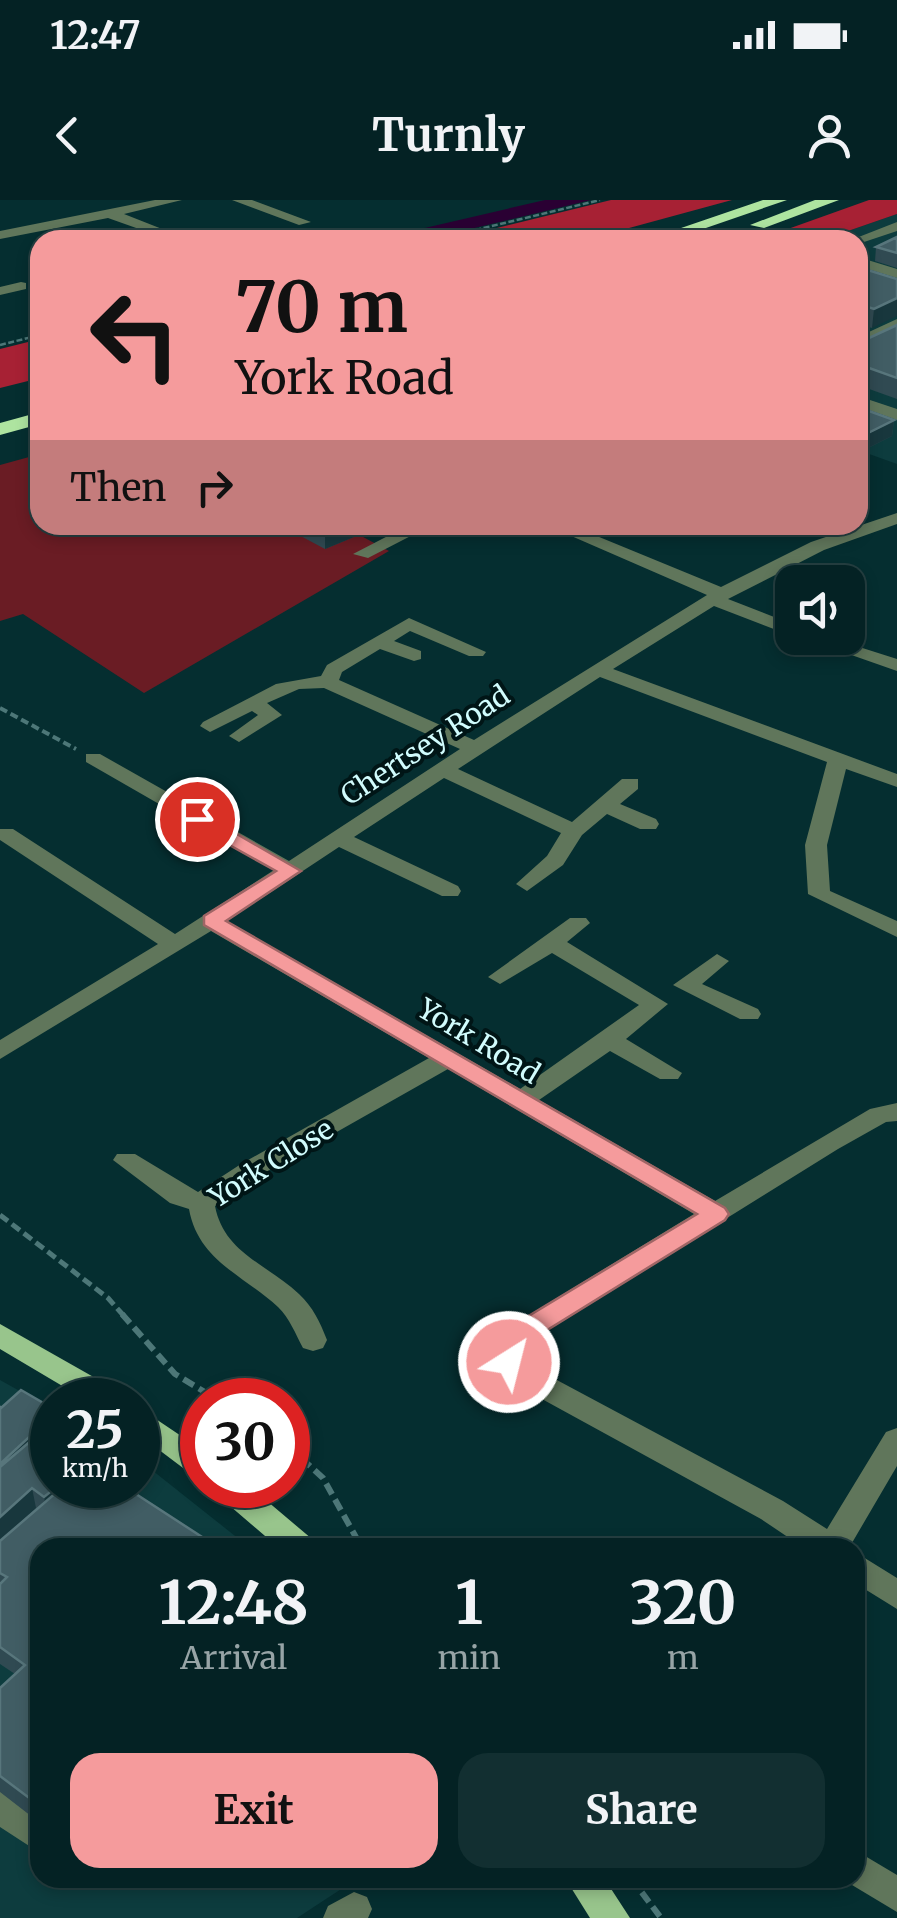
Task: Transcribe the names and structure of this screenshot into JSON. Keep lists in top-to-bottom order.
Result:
{
  "streets": {
    "street": ["Chertsey Road", "York Road", "York Close"]
  },
  "crossings": [
    ["Chertsey Road", "York Road"],
    ["York Road", "York Close"]
  ],
  "page": {
    "status": "12:47",
    "header": "Turnly",
    "turn": ["70 m", "York Road"],
    "then": "Then",
    "speed": "25 km/h",
    "limit": "30",
    "eta": [
      "12:48",
      "Arrival",
      "1",
      "min",
      "320",
      "m"
    ],
    "buttons": ["Exit", "Share"]
  }
}
